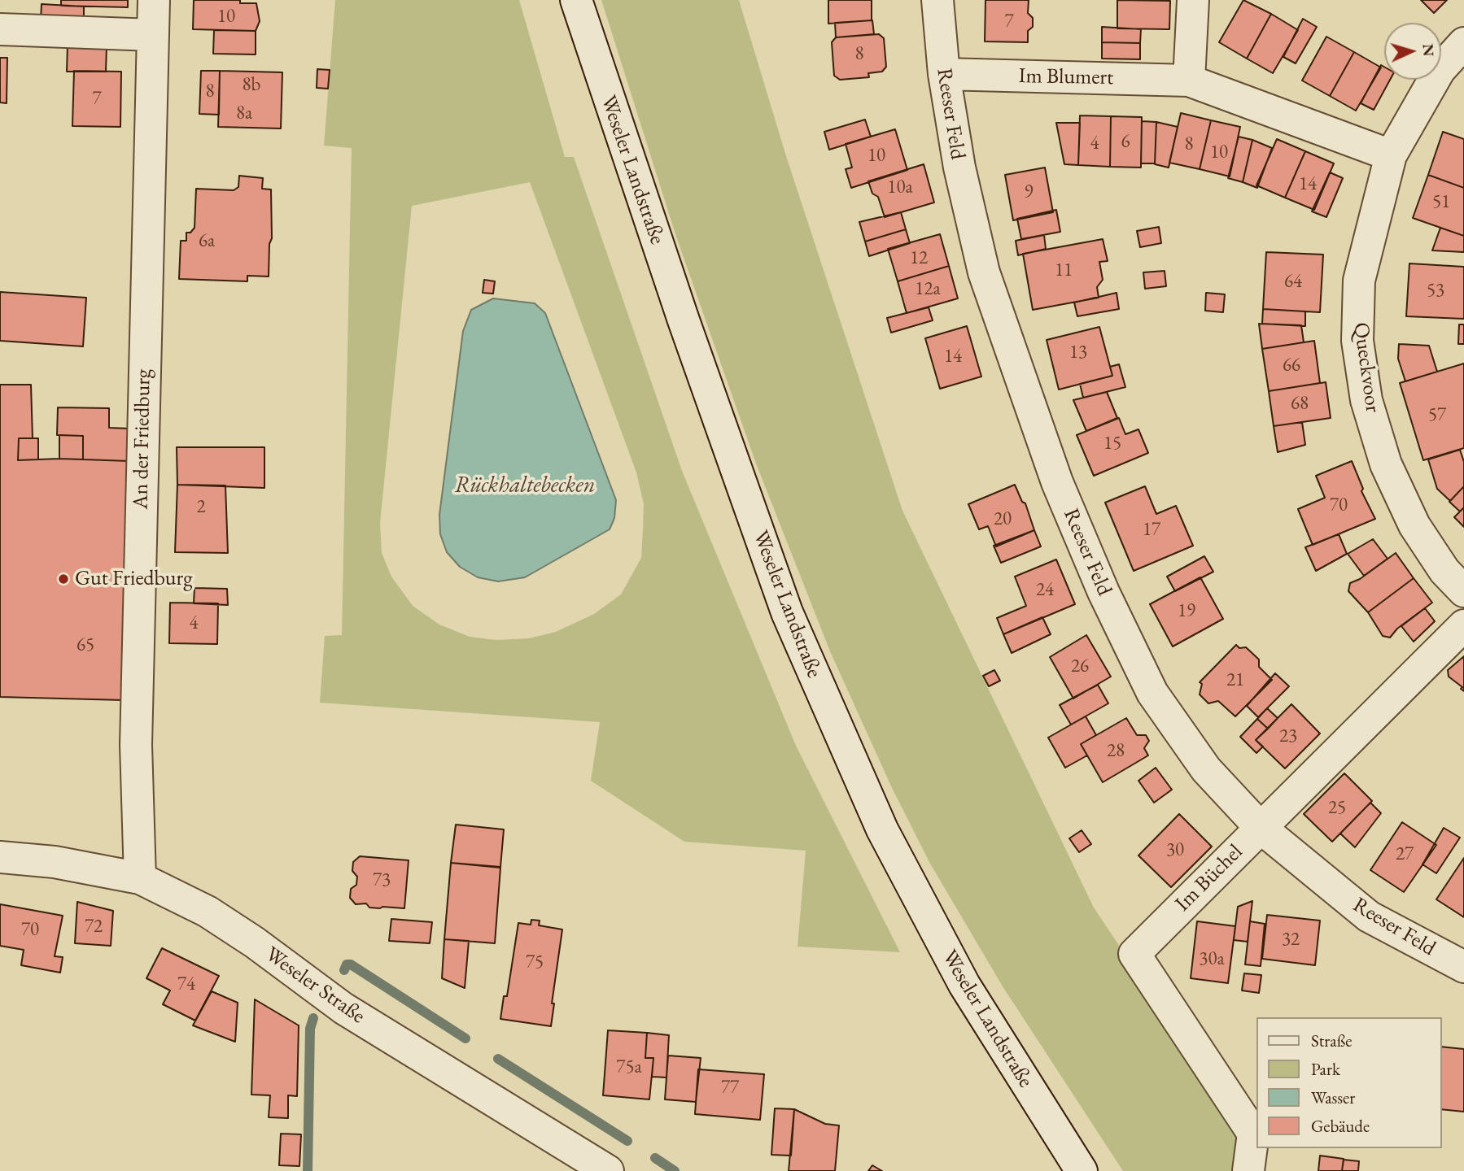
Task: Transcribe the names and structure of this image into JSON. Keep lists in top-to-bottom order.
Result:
{
  "streets": {
    "street": [
      "Im Blumert",
      "Reeser Feld",
      "Weseler Landstraße",
      "Queckvoor",
      "An der Friedburg",
      "Im Büchel",
      "Weseler Straße"
    ]
  },
  "crossings": [
    ["Im Blumert", "Reeser Feld"],
    ["Im Blumert", "Queckvoor"],
    ["Reeser Feld", "Im Büchel"],
    ["An der Friedburg", "Weseler Straße"]
  ],
  "water": ["Rückhaltebecken"],
  "places": ["Gut Friedburg"],
  "house_numbers": [
    "10",
    "7",
    "8",
    "8b",
    "8",
    "7",
    "8a",
    "6",
    "4",
    "8",
    "10",
    "10",
    "14",
    "10a",
    "9",
    "51",
    "6a",
    "12",
    "11",
    "64",
    "12a",
    "53",
    "13",
    "14",
    "66",
    "68",
    "57",
    "15",
    "70",
    "2",
    "20",
    "17",
    "24",
    "19",
    "4",
    "65",
    "26",
    "21",
    "23",
    "28",
    "25",
    "30",
    "27",
    "73",
    "72",
    "70",
    "32",
    "30a",
    "75",
    "74",
    "75a",
    "77"
  ],
  "legend": [
    "Straße",
    "Park",
    "Wasser",
    "Gebäude"
  ],
  "north": "right"
}
